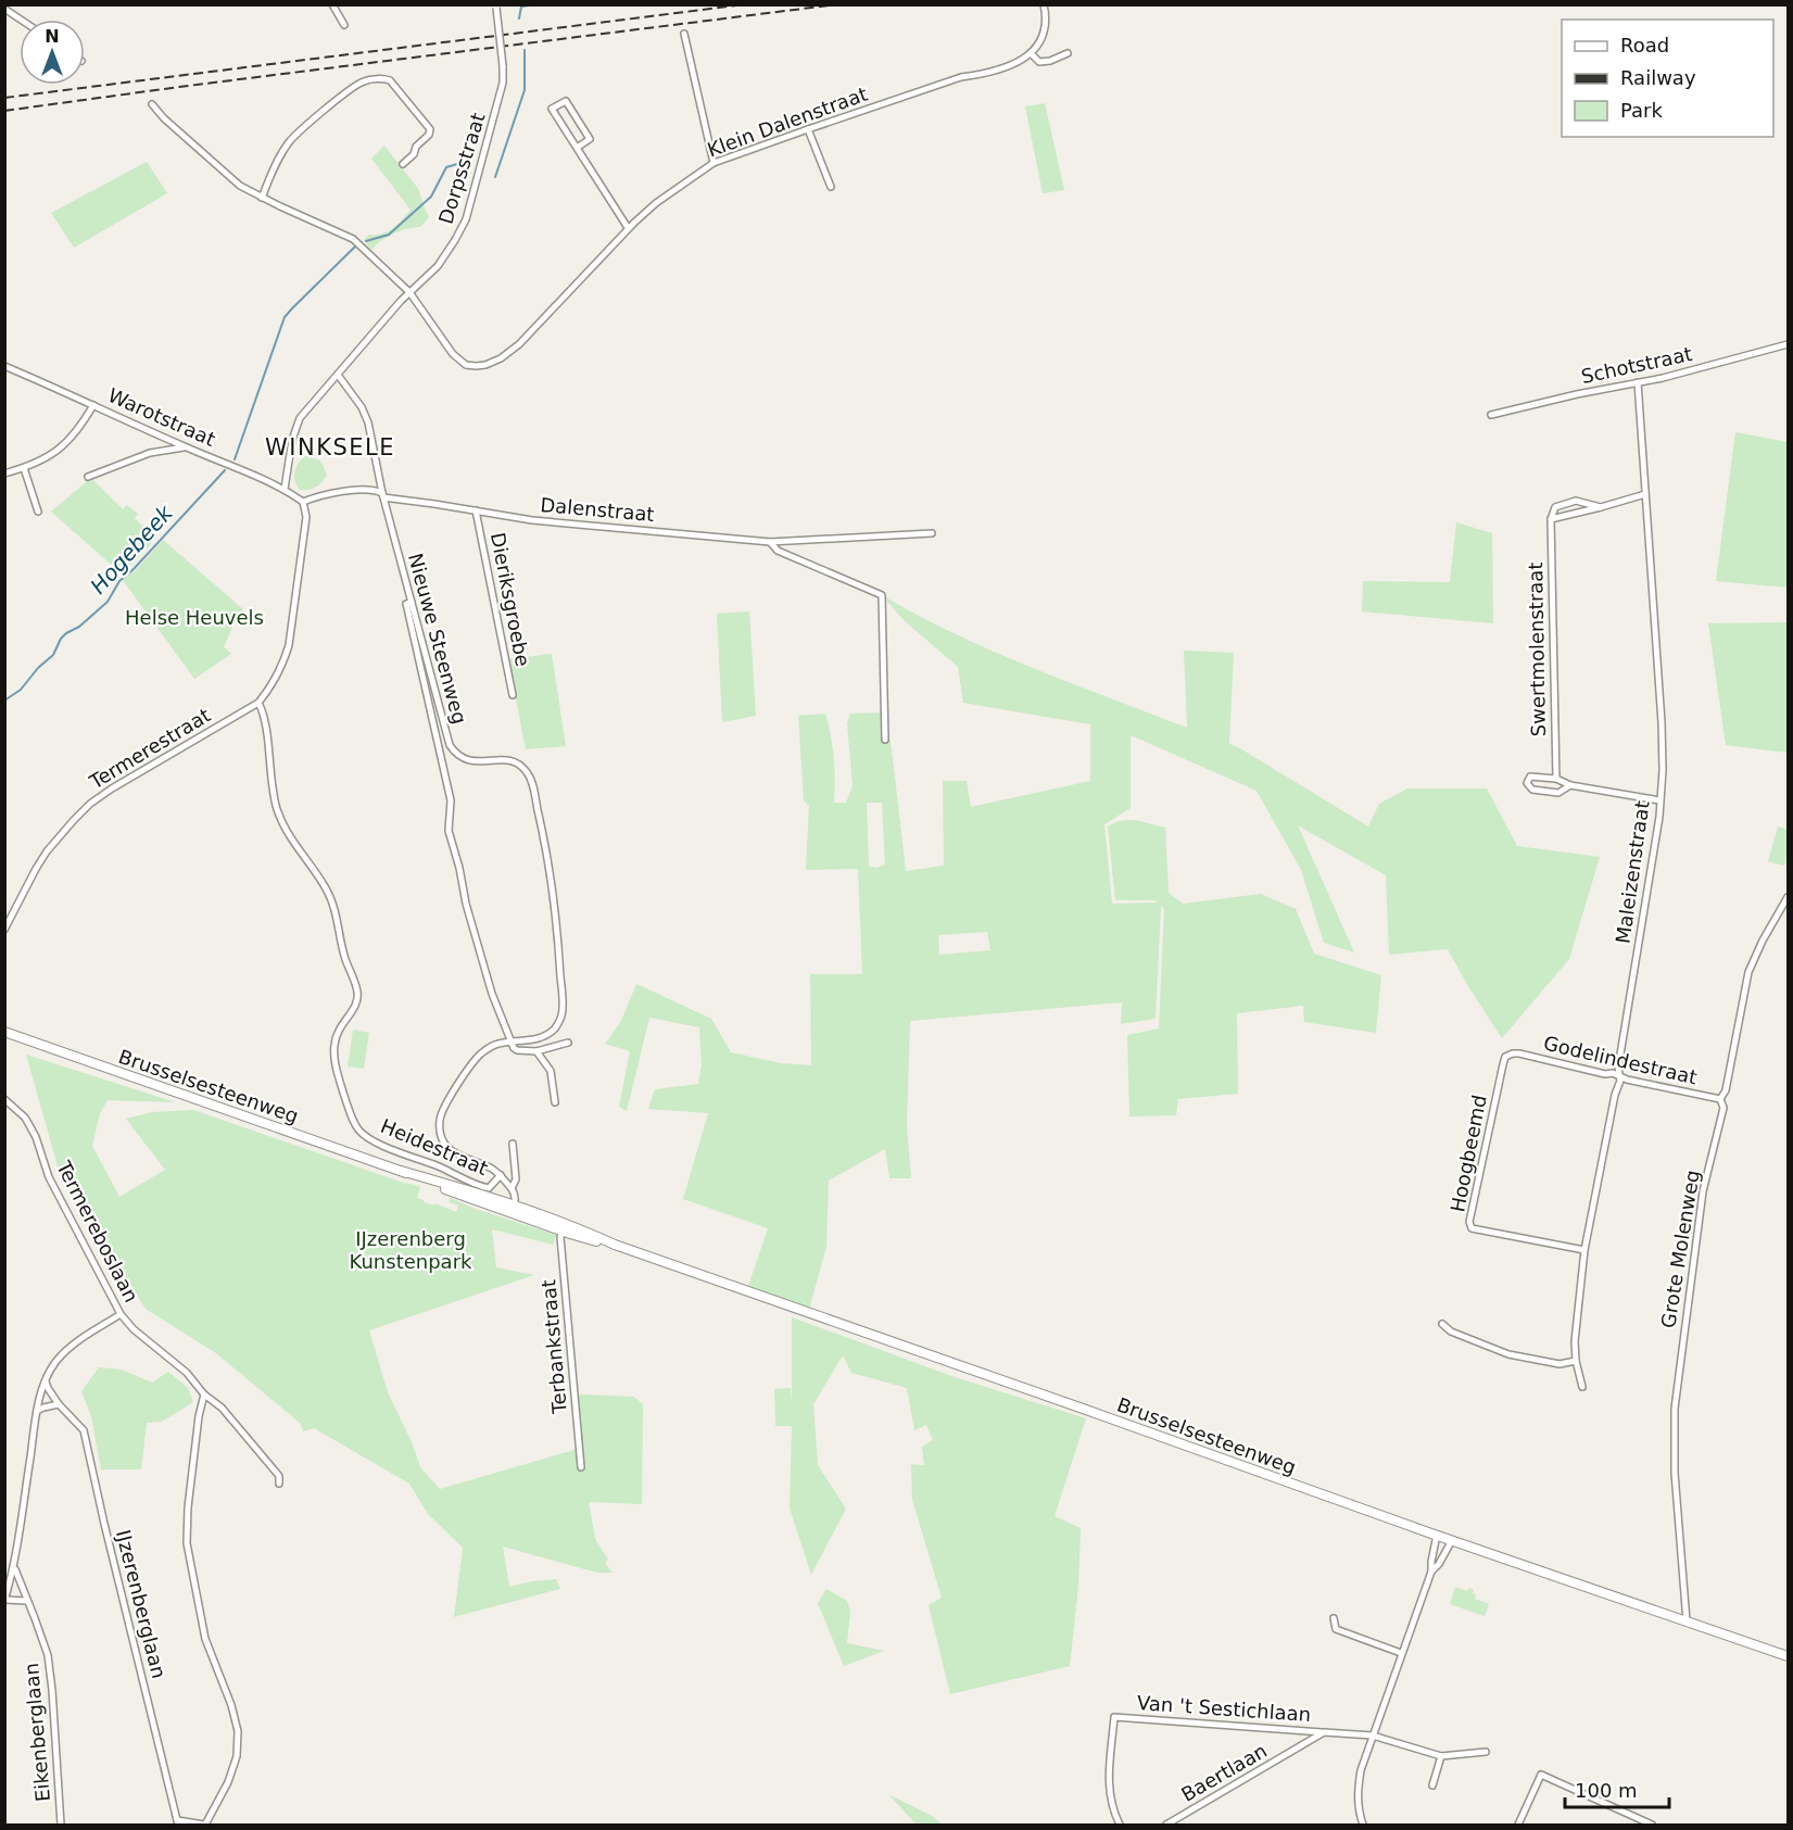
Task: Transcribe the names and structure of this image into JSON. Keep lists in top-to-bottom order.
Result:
{
  "streets": {
    "main road": ["Brusselsesteenweg"],
    "street": [
      "Klein Dalenstraat",
      "Dorpsstraat",
      "Schotstraat",
      "Warotstraat",
      "Dalenstraat",
      "Dieriksgroebe",
      "Nieuwe Steenweg",
      "Swertmolenstraat",
      "Termerestraat",
      "Maleizenstraat",
      "Godelindestraat",
      "Heidestraat",
      "Hoogbeemd",
      "Termereboslaan",
      "Grote Molenweg",
      "Terbankstraat",
      "IJzerenberglaan",
      "Van 't Sestichlaan",
      "Eikenberglaan",
      "Baertlaan"
    ]
  },
  "crossings": [
    ["Klein Dalenstraat", "Dorpsstraat"],
    ["Dorpsstraat", "Warotstraat"],
    ["Schotstraat", "Maleizenstraat"],
    ["Warotstraat", "Dalenstraat"],
    ["Dalenstraat", "Dieriksgroebe"],
    ["Dalenstraat", "Nieuwe Steenweg"],
    ["Nieuwe Steenweg", "Heidestraat"],
    ["Termerestraat", "Heidestraat"],
    ["Maleizenstraat", "Godelindestraat"],
    ["Maleizenstraat", "Hoogbeemd"],
    ["Godelindestraat", "Hoogbeemd"],
    ["Godelindestraat", "Grote Molenweg"],
    ["Brusselsesteenweg", "Grote Molenweg"],
    ["Brusselsesteenweg", "Terbankstraat"],
    ["Van 't Sestichlaan", "Baertlaan"]
  ],
  "districts": ["WINKSELE"],
  "water": ["Hogebeek"],
  "parks": ["Helse Heuvels", "IJzerenberg Kunstenpark"],
  "legend": ["Road", "Railway", "Park"],
  "scale_bar": "100 m",
  "north": "top"
}
